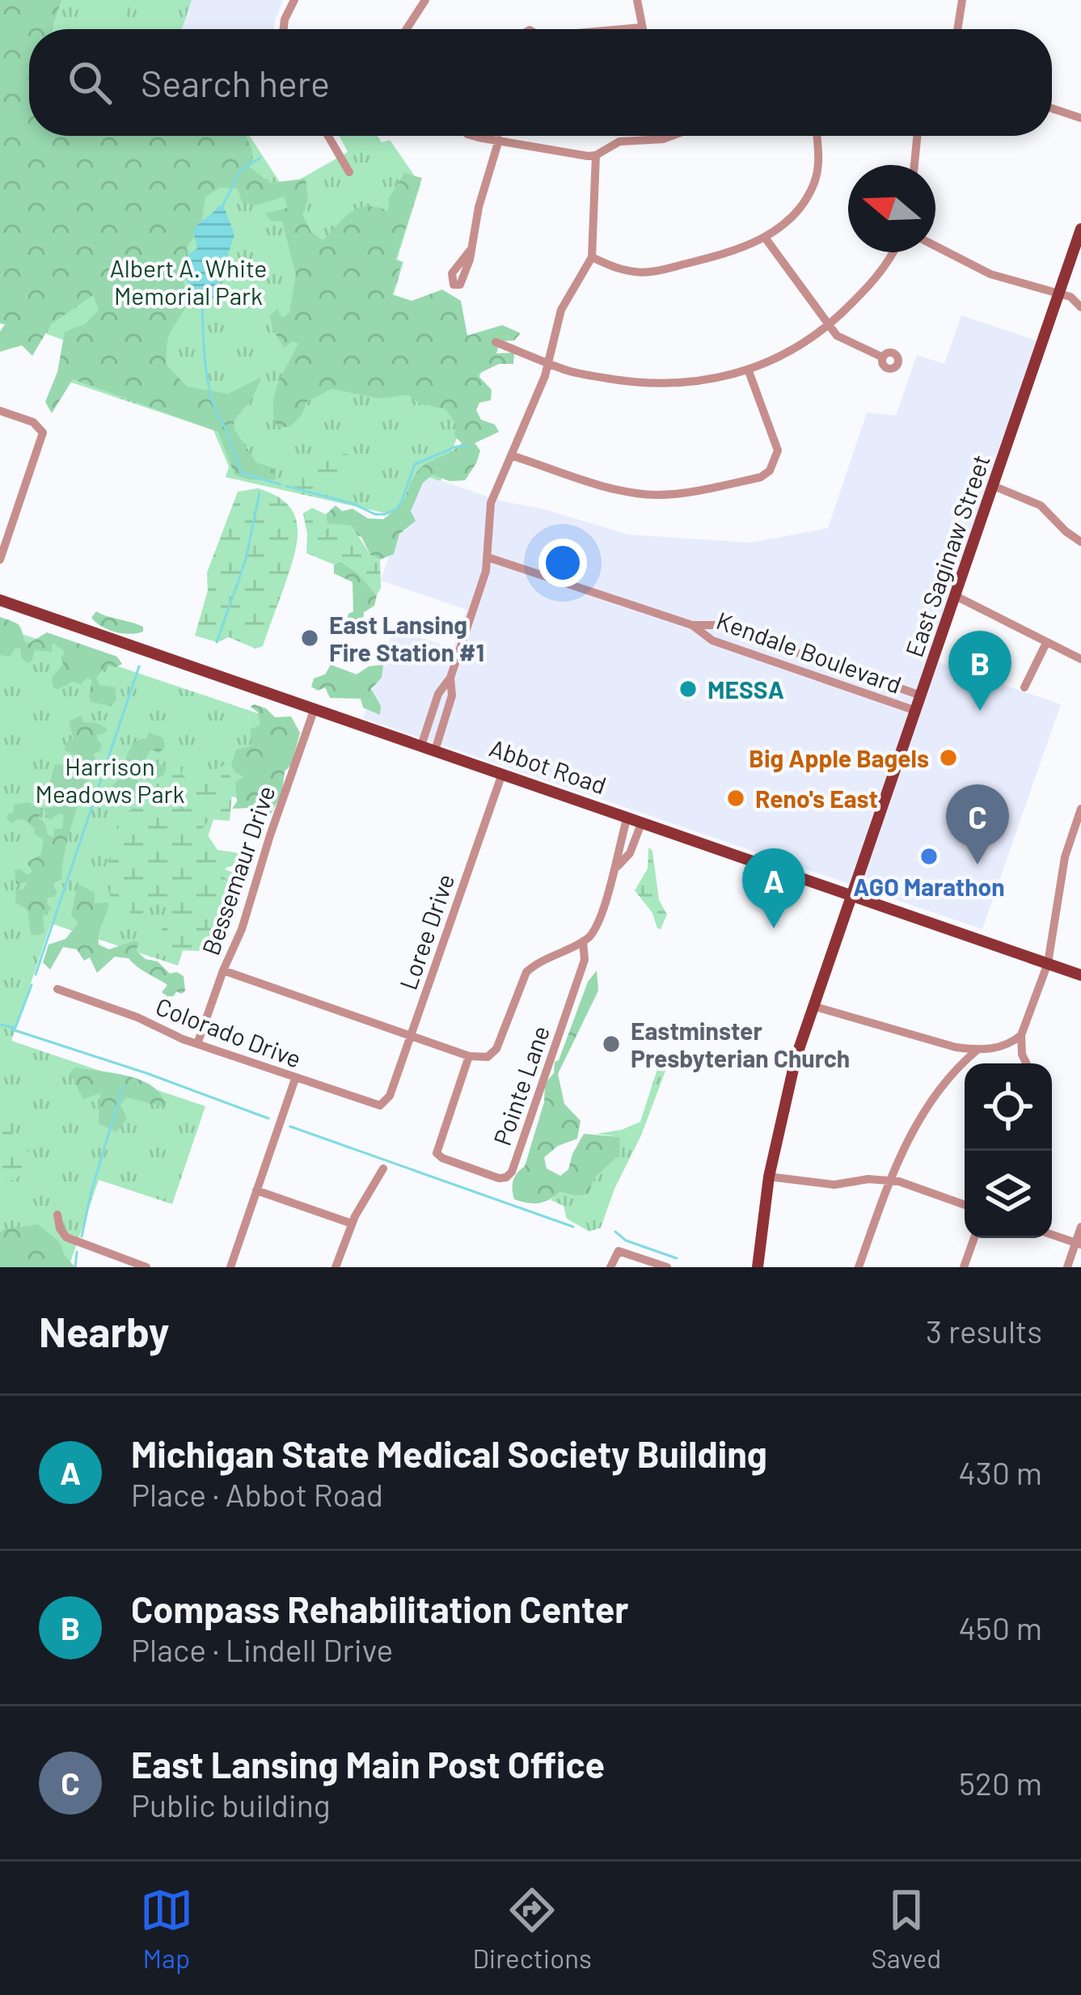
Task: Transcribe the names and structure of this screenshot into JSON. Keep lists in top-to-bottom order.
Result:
{
  "streets": {
    "main road": ["East Saginaw Street", "Abbot Road"],
    "street": [
      "Kendale Boulevard",
      "Bessemaur Drive",
      "Loree Drive",
      "Colorado Drive",
      "Pointe Lane"
    ]
  },
  "crossings": [
    ["East Saginaw Street", "Kendale Boulevard"],
    ["East Saginaw Street", "Abbot Road"],
    ["Abbot Road", "Bessemaur Drive"],
    ["Abbot Road", "Loree Drive"],
    ["Bessemaur Drive", "Colorado Drive"],
    ["Loree Drive", "Colorado Drive"]
  ],
  "parks": ["Albert A. White Memorial Park", "Harrison Meadows Park"],
  "places": [
    "East Lansing Fire Station #1",
    "MESSA",
    "Big Apple Bagels",
    "Reno's East",
    "AGO Marathon",
    "Eastminster Presbyterian Church"
  ],
  "north": "left",
  "page": {
    "search": "Search here",
    "pins": ["B", "C", "A"],
    "heading": ["Nearby", "3 results"],
    "list": [
      {
        "mark": "A",
        "name": "Michigan State Medical Society Building",
        "note": "Place · Abbot Road",
        "value": "430 m"
      },
      {
        "mark": "B",
        "name": "Compass Rehabilitation Center",
        "note": "Place · Lindell Drive",
        "value": "450 m"
      },
      {
        "mark": "C",
        "name": "East Lansing Main Post Office",
        "note": "Public building",
        "value": "520 m"
      }
    ],
    "nav": ["Map", "Directions", "Saved"]
  }
}
